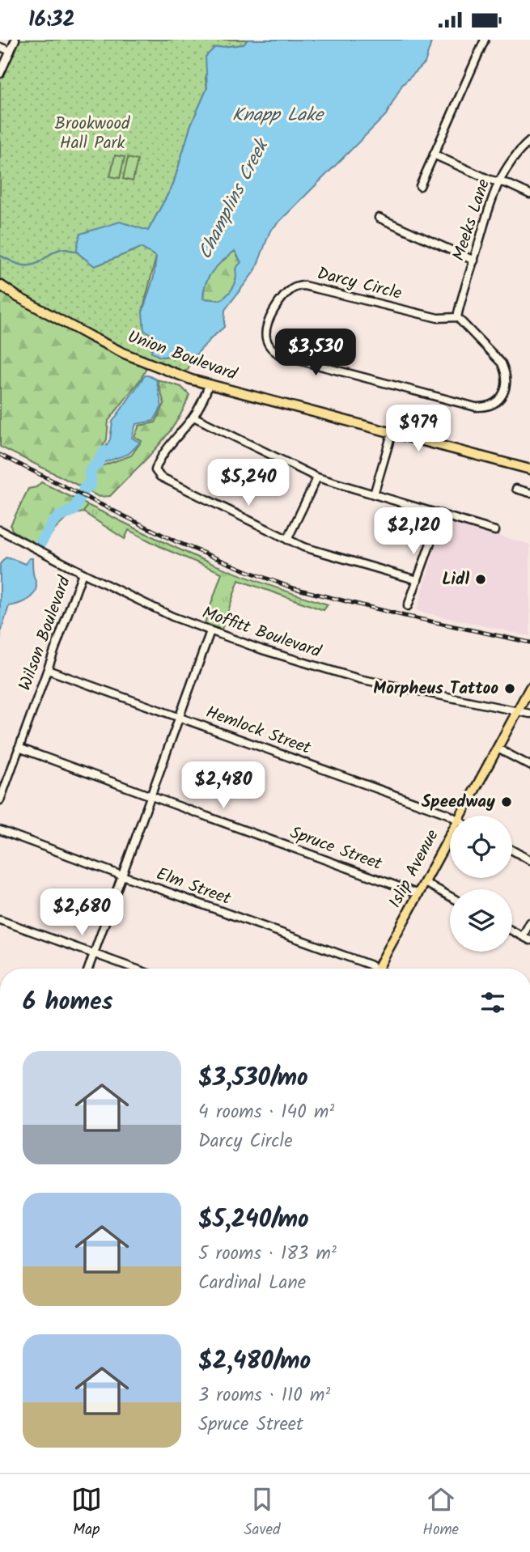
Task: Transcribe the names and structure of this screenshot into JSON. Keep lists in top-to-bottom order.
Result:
{
  "streets": {
    "main road": ["Union Boulevard", "Islip Avenue"],
    "street": [
      "Meeks Lane",
      "Darcy Circle",
      "Moffitt Boulevard",
      "Wilson Boulevard",
      "Hemlock Street",
      "Spruce Street",
      "Elm Street"
    ]
  },
  "crossings": [
    ["Meeks Lane", "Darcy Circle"],
    ["Moffitt Boulevard", "Wilson Boulevard"],
    ["Moffitt Boulevard", "Islip Avenue"],
    ["Wilson Boulevard", "Hemlock Street"],
    ["Wilson Boulevard", "Spruce Street"],
    ["Spruce Street", "Islip Avenue"]
  ],
  "water": ["Knapp Lake", "Champlins Creek"],
  "parks": ["Brookwood Hall Park"],
  "places": ["Lidl", "Morpheus Tattoo", "Speedway"],
  "page": {
    "status": "16:32",
    "price": [
      "$3,530",
      "$979",
      "$5,240",
      "$2,120",
      "$2,480",
      "$2,680"
    ],
    "heading": "6 homes",
    "list": [
      {
        "name": "$3,530/mo",
        "note": "4 rooms · 140 m² · Darcy Circle"
      },
      {
        "name": "$5,240/mo",
        "note": "5 rooms · 183 m² · Cardinal Lane"
      },
      {
        "name": "$2,480/mo",
        "note": "3 rooms · 110 m² · Spruce Street"
      }
    ],
    "tabs": ["Map", "Saved", "Home"]
  }
}
